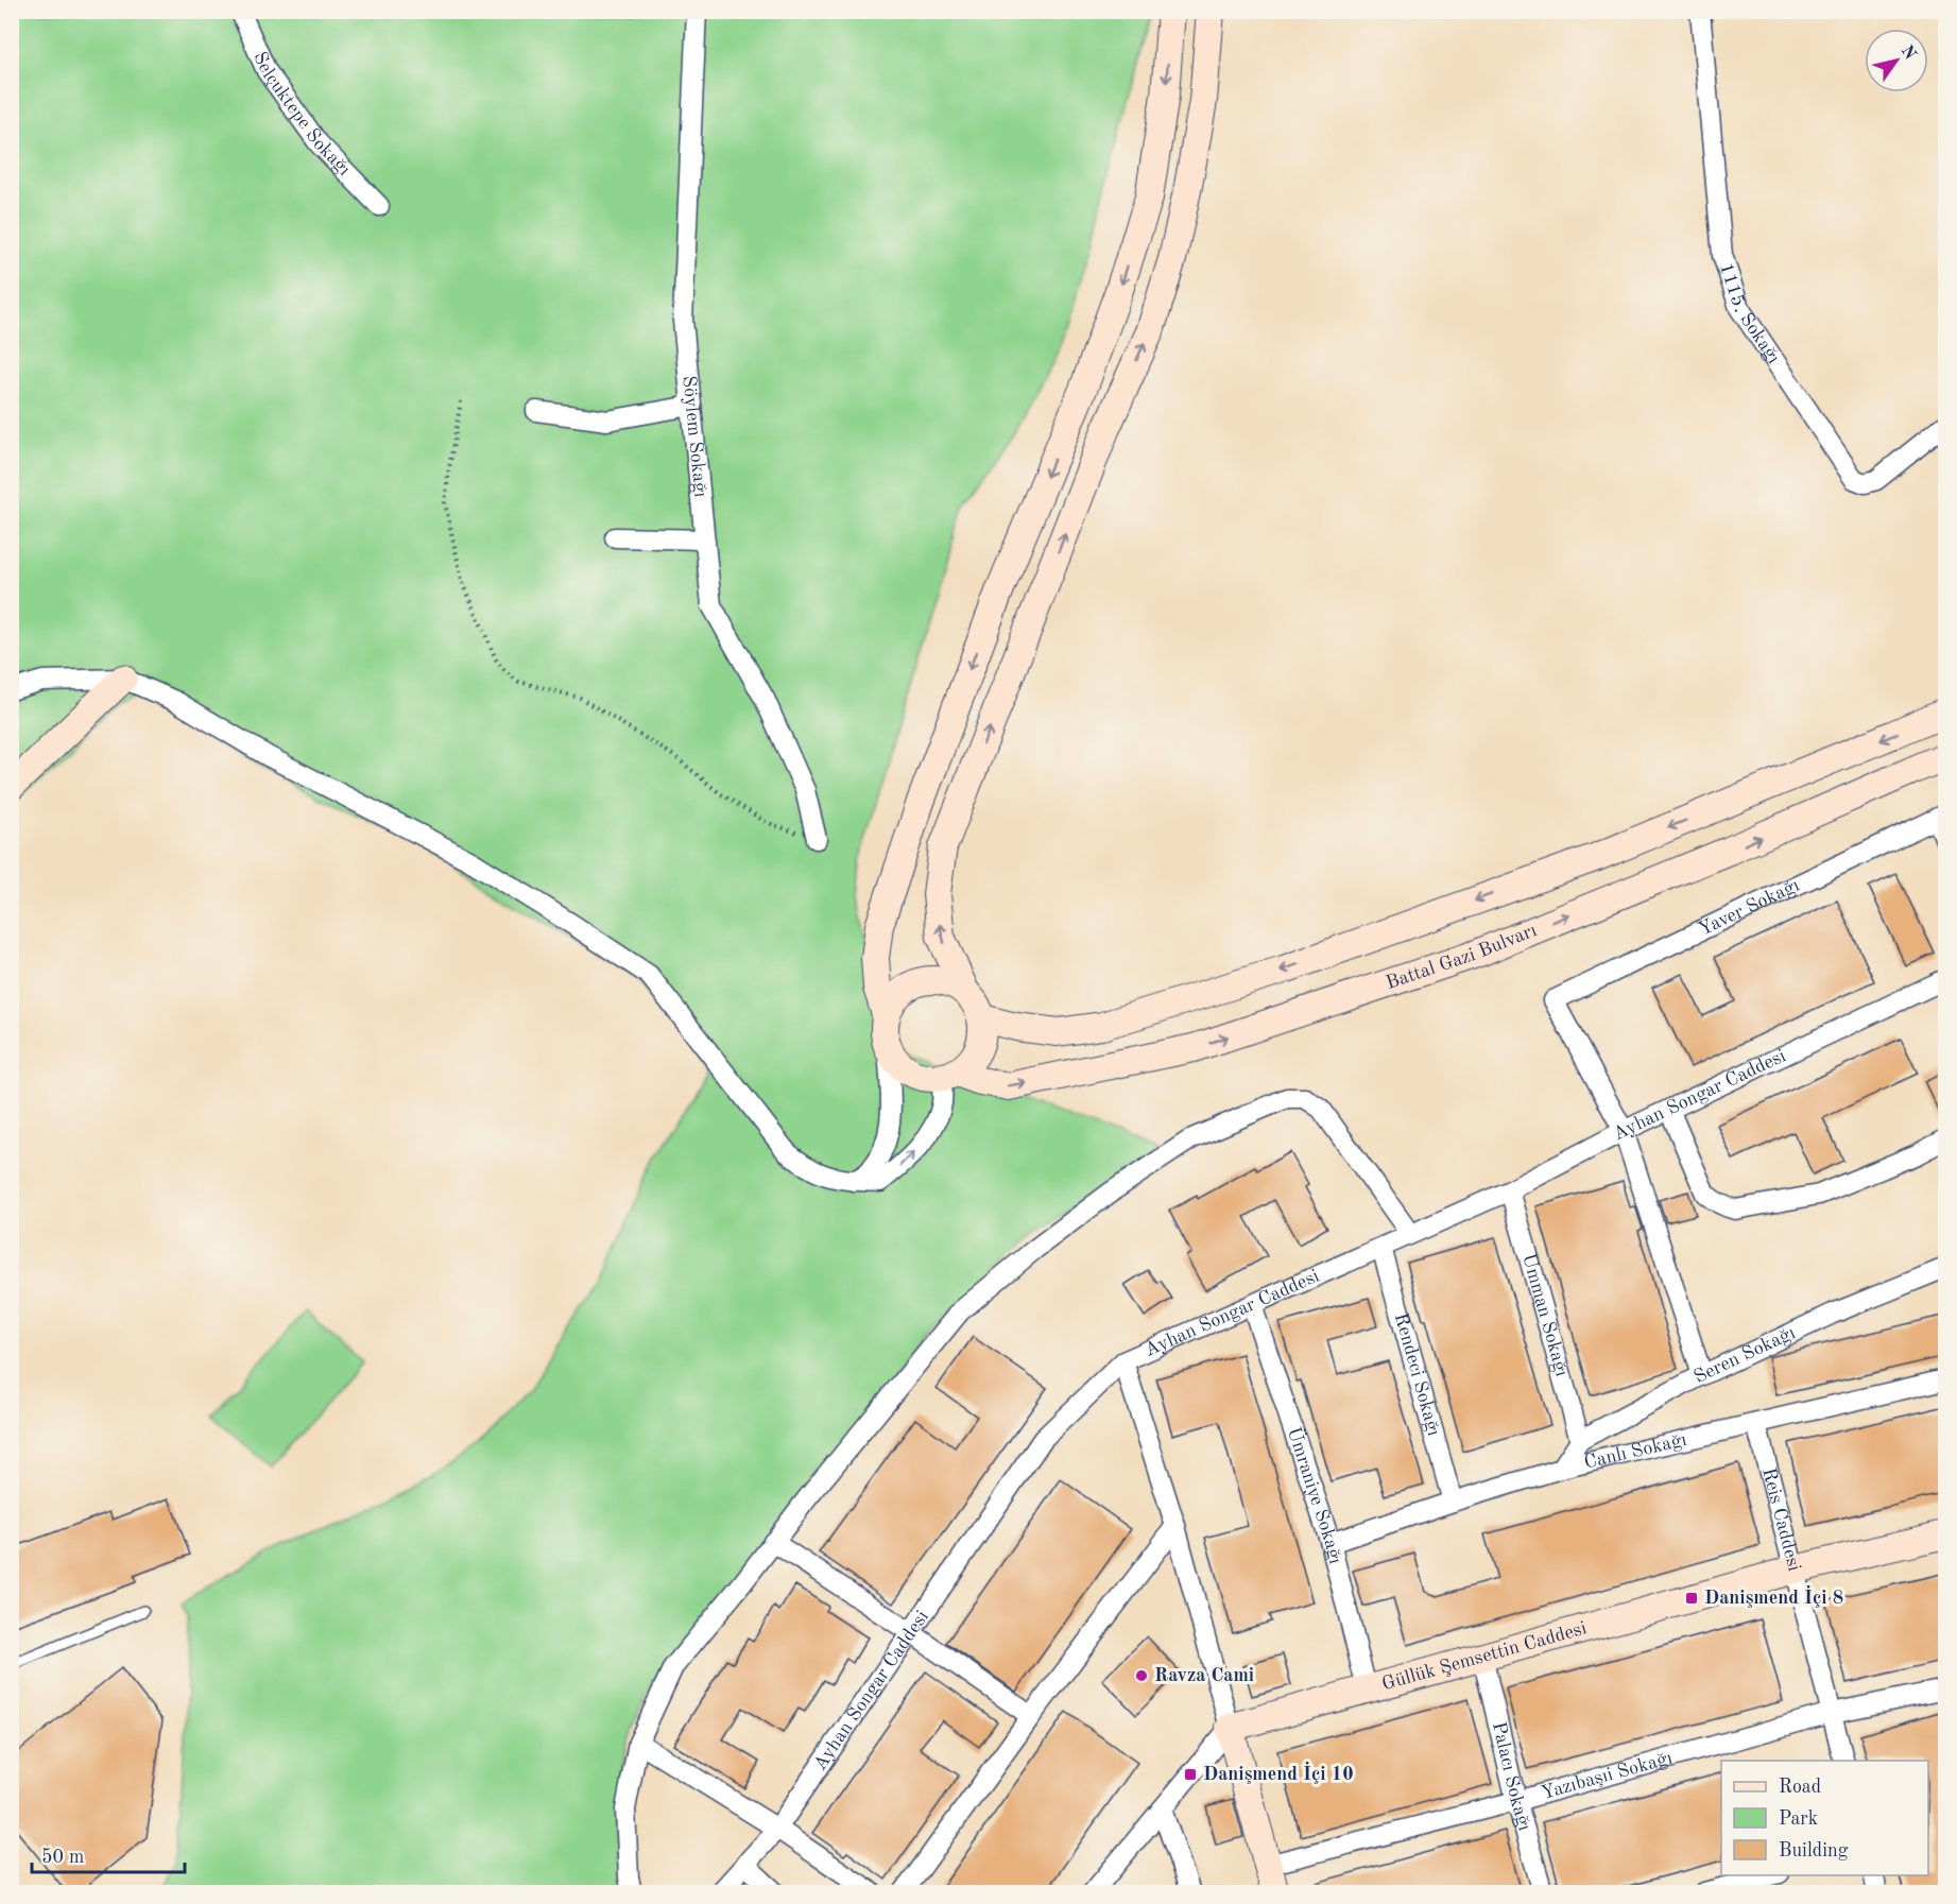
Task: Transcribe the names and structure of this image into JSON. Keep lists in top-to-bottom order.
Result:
{
  "streets": {
    "street": [
      "Selçuktepe Sokağı",
      "1115. Sokağı",
      "Söylem Sokağı",
      "Yaver Sokağı",
      "Battal Gazi Bulvarı",
      "Ayhan Songar Caddesi",
      "Umman Sokağı",
      "Seren Sokağı",
      "Rendeci Sokağı",
      "Canlı Sokağı",
      "Ümraniye Sokağı",
      "Reis Caddesi",
      "Güllük Şemsettin Caddesi",
      "Palacı Sokağı",
      "Yazıbaşıi Sokağı"
    ]
  },
  "crossings": [
    ["Yaver Sokağı", "Ayhan Songar Caddesi"],
    ["Ayhan Songar Caddesi", "Umman Sokağı"],
    ["Ayhan Songar Caddesi", "Rendeci Sokağı"],
    ["Ayhan Songar Caddesi", "Ümraniye Sokağı"],
    ["Umman Sokağı", "Seren Sokağı"],
    ["Seren Sokağı", "Canlı Sokağı"],
    ["Rendeci Sokağı", "Canlı Sokağı"],
    ["Canlı Sokağı", "Ümraniye Sokağı"],
    ["Canlı Sokağı", "Reis Caddesi"],
    ["Ümraniye Sokağı", "Güllük Şemsettin Caddesi"],
    ["Reis Caddesi", "Güllük Şemsettin Caddesi"],
    ["Reis Caddesi", "Yazıbaşıi Sokağı"],
    ["Güllük Şemsettin Caddesi", "Palacı Sokağı"],
    ["Palacı Sokağı", "Yazıbaşıi Sokağı"]
  ],
  "places": {
    "transit": ["Danişmend İçi 8", "Danişmend İçi 10"],
    "other": ["Ravza Cami"]
  },
  "legend": ["Road", "Park", "Building"],
  "scale_bar": "50 m",
  "north": "top right"
}
